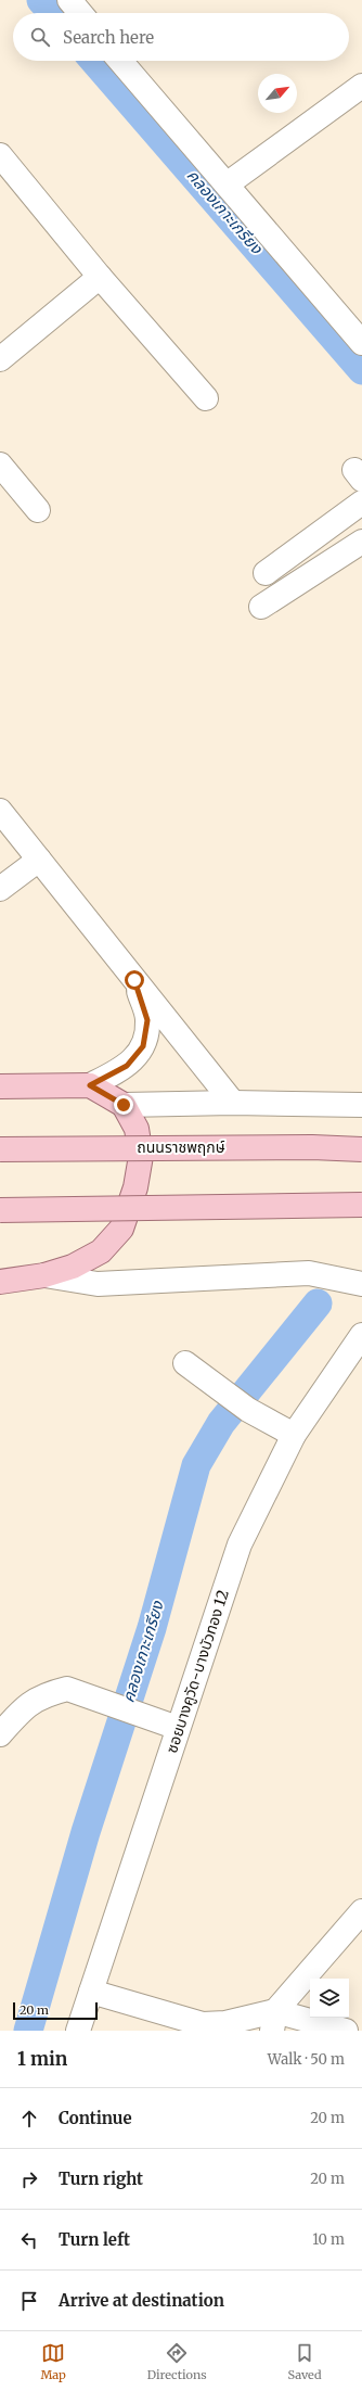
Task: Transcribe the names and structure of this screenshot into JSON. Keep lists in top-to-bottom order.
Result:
{
  "streets": {
    "main road": ["ถนนราชพฤกษ์"],
    "street": ["ซอยบางคูวัด-บางบัวทอง 12"]
  },
  "water": ["คลองเกาะเกรียง"],
  "scale_bar": "20 m",
  "north": "top right",
  "page": {
    "search": "Search here",
    "scale": "20 m",
    "heading": ["1 min", "Walk · 50 m"],
    "list": [
      ["Continue", "20 m"],
      ["Turn right", "20 m"],
      ["Turn left", "10 m"],
      "Arrive at destination"
    ],
    "nav": ["Map", "Directions", "Saved"]
  }
}
